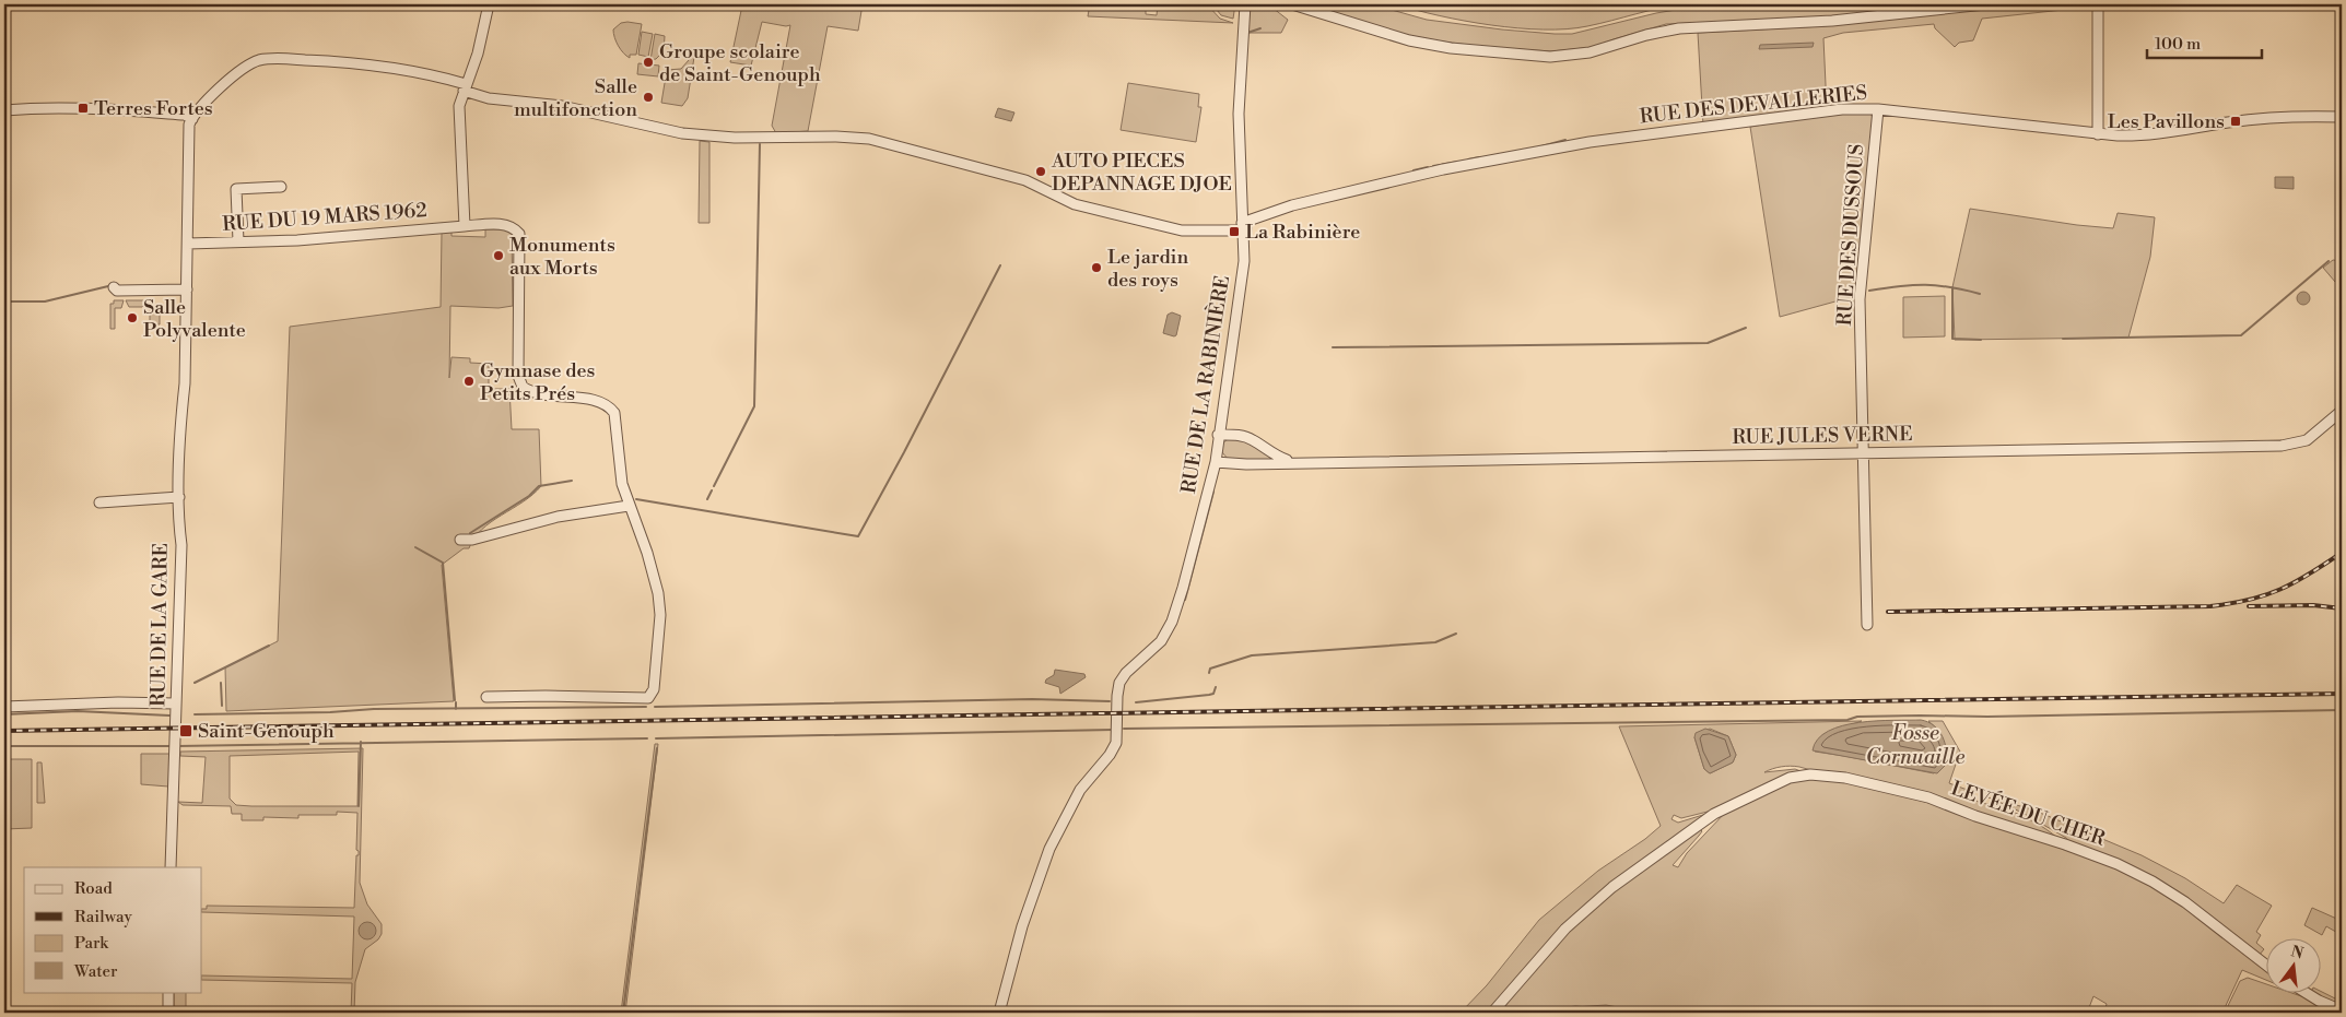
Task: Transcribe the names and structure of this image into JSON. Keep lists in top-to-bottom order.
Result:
{
  "streets": {
    "street": [
      "RUE DES DEVALLERIES",
      "RUE DU 19 MARS 1962",
      "RUE DES DUSSOUS",
      "RUE DE LA RABINIÈRE",
      "RUE JULES VERNE",
      "RUE DE LA GARE",
      "LEVÉE DU CHER"
    ]
  },
  "crossings": [
    ["RUE DES DEVALLERIES", "RUE DES DUSSOUS"],
    ["RUE DES DEVALLERIES", "RUE DE LA RABINIÈRE"],
    ["RUE DU 19 MARS 1962", "RUE DE LA GARE"],
    ["RUE DES DUSSOUS", "RUE JULES VERNE"],
    ["RUE DE LA RABINIÈRE", "RUE JULES VERNE"]
  ],
  "water": ["Fosse Cornuaille"],
  "places": {
    "other": [
      "Groupe scolaire de Saint-Genouph",
      "Salle multifonction",
      "AUTO PIECES DEPANNAGE DJOE",
      "Monuments aux Morts",
      "Le jardin des roys",
      "Salle Polyvalente",
      "Gymnase des Petits Prés"
    ],
    "transit": [
      "Terres Fortes",
      "Les Pavillons",
      "La Rabinière",
      "Saint-Genouph"
    ]
  },
  "legend": [
    "Road",
    "Railway",
    "Park",
    "Water"
  ],
  "scale_bar": "100 m",
  "north": "top"
}
